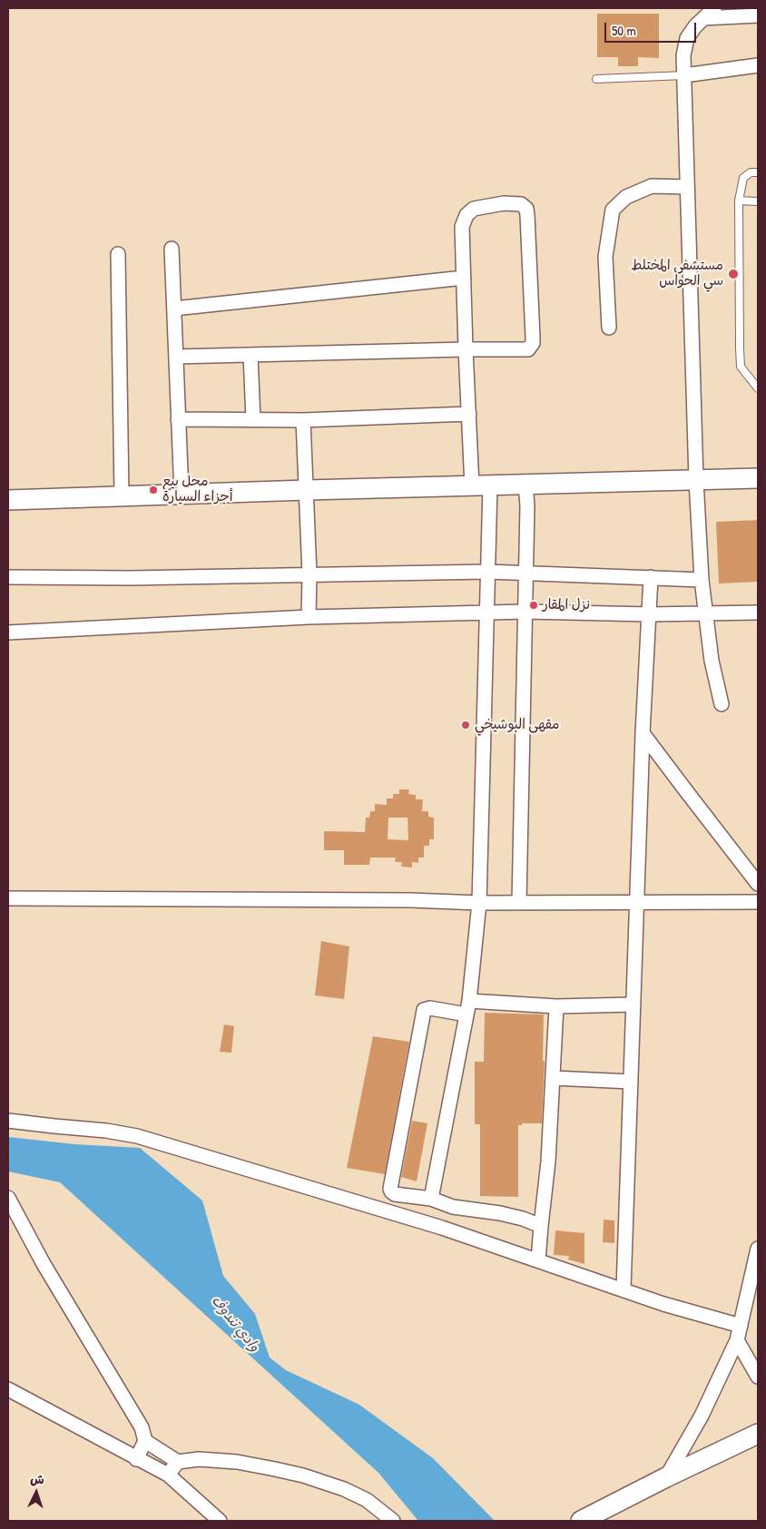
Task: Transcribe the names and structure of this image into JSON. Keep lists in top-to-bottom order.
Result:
{
  "water": ["وادي تندوف"],
  "places": [
    "مستشفى المختلط سي الحواس",
    "محل بيع أجزاء السيارة",
    "نزل المقار",
    "مقهى البوشيخي"
  ],
  "scale_bar": "50 m",
  "north": "top"
}
